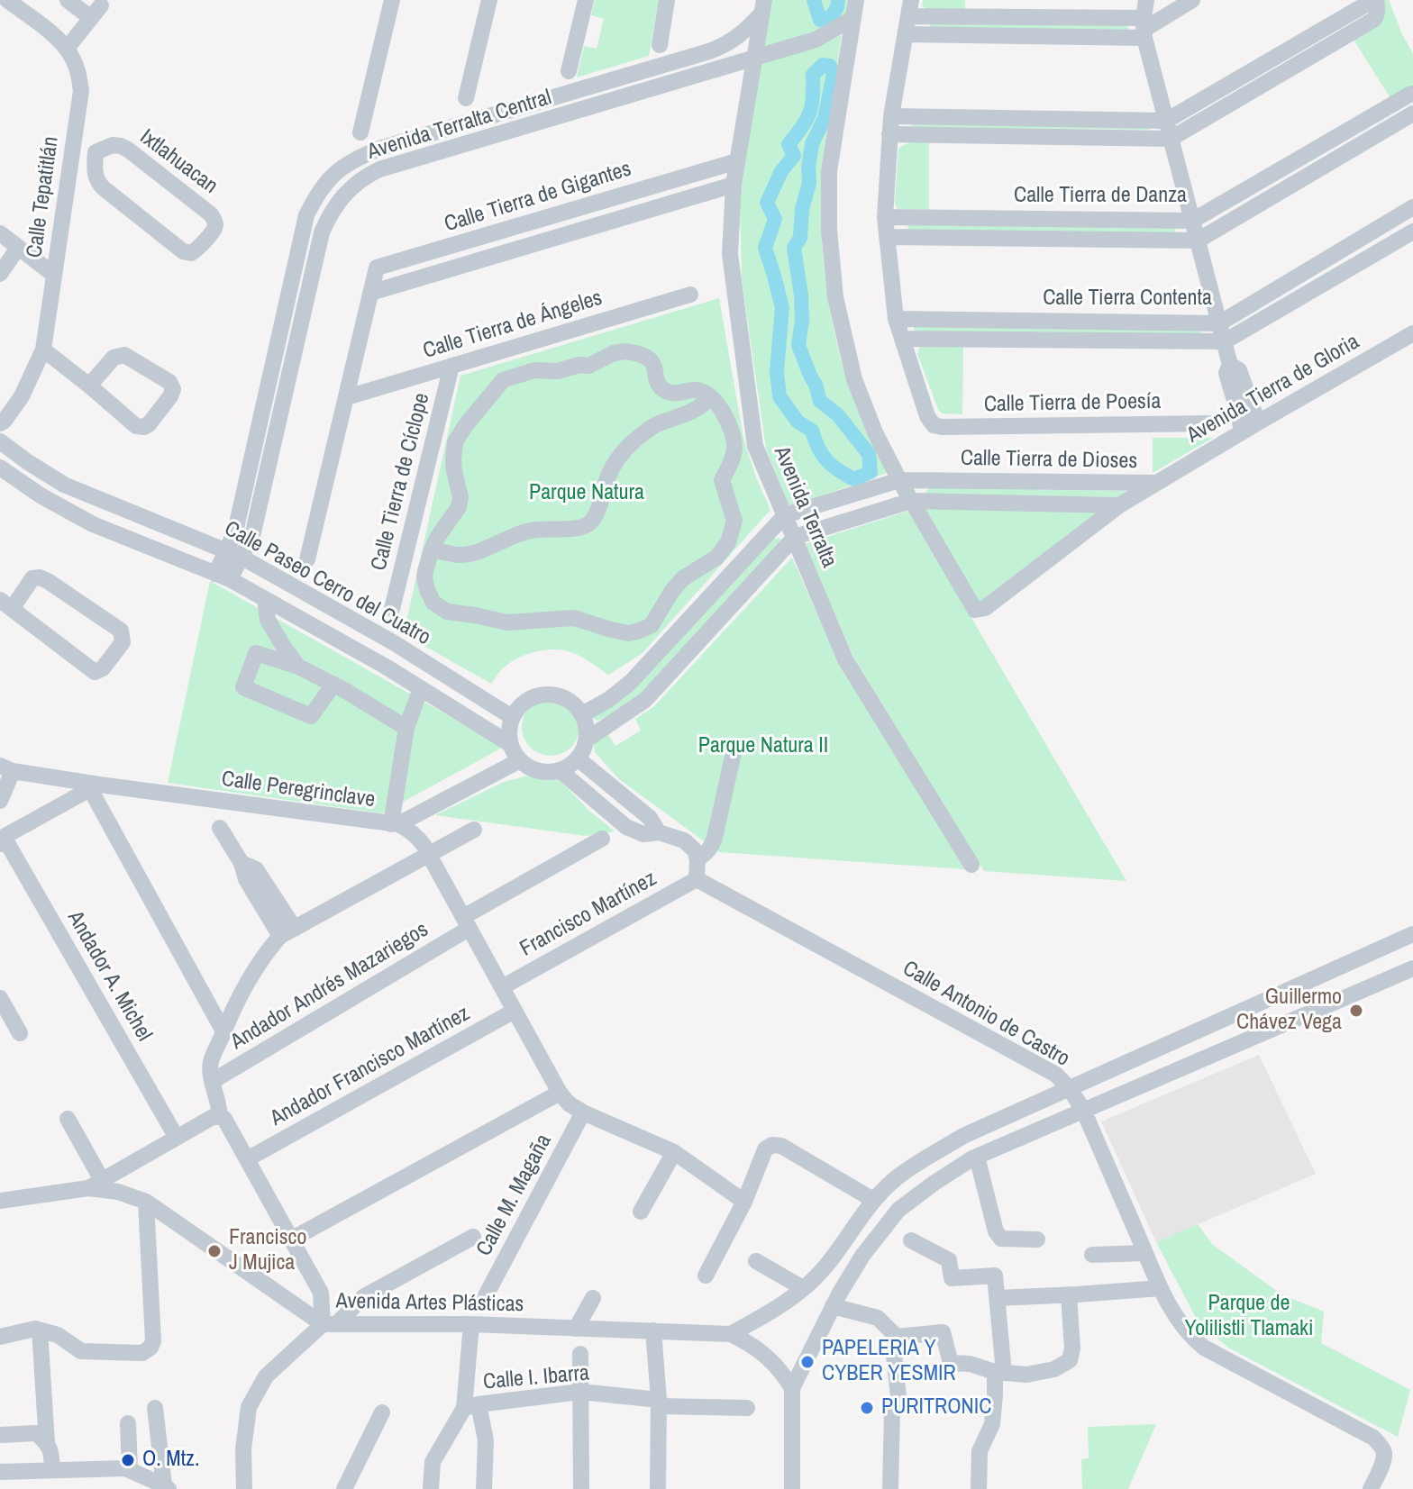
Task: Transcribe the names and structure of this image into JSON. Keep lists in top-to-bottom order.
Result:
{
  "streets": {
    "street": [
      "Avenida Terralta Central",
      "Ixtlahuacan",
      "Calle Tierra de Danza",
      "Calle Tepatitlán",
      "Calle Tierra de Gigantes",
      "Calle Tierra Contenta",
      "Calle Tierra de Ángeles",
      "Avenida Tierra de Gloria",
      "Calle Tierra de Poesía",
      "Calle Tierra de Dioses",
      "Calle Tierra de Cíclope",
      "Avenida Terralta",
      "Calle Paseo Cerro del Cuatro",
      "Calle Peregrinclave",
      "Francisco Martínez",
      "Andador A. Michel",
      "Andador Andrés Mazariegos",
      "Calle Antonio de Castro",
      "Andador Francisco Martínez",
      "Calle M. Magaña",
      "Avenida Artes Plásticas",
      "Calle I. Ibarra"
    ]
  },
  "crossings": [
    ["Avenida Terralta Central", "Avenida Terralta"],
    ["Avenida Terralta Central", "Calle Paseo Cerro del Cuatro"],
    ["Ixtlahuacan", "Calle Tepatitlán"],
    ["Calle Tepatitlán", "Calle Paseo Cerro del Cuatro"],
    ["Calle Tierra de Gigantes", "Calle Tierra de Ángeles"],
    ["Calle Tierra de Gigantes", "Avenida Terralta"],
    ["Calle Tierra Contenta", "Calle Tierra de Poesía"],
    ["Calle Tierra de Ángeles", "Calle Tierra de Cíclope"],
    ["Avenida Tierra de Gloria", "Calle Tierra de Dioses"],
    ["Calle Tierra de Dioses", "Avenida Terralta"],
    ["Calle Peregrinclave", "Francisco Martínez"],
    ["Calle Peregrinclave", "Andador Andrés Mazariegos"],
    ["Calle Peregrinclave", "Andador Francisco Martínez"],
    ["Francisco Martínez", "Calle Antonio de Castro"]
  ],
  "parks": ["Parque Natura", "Parque Natura II", "Parque de Yolilistli Tlamaki"],
  "places": [
    "Guillermo Chávez Vega",
    "Francisco J Mujica",
    "PAPELERIA Y CYBER YESMIR",
    "PURITRONIC",
    "O. Mtz."
  ]
}
